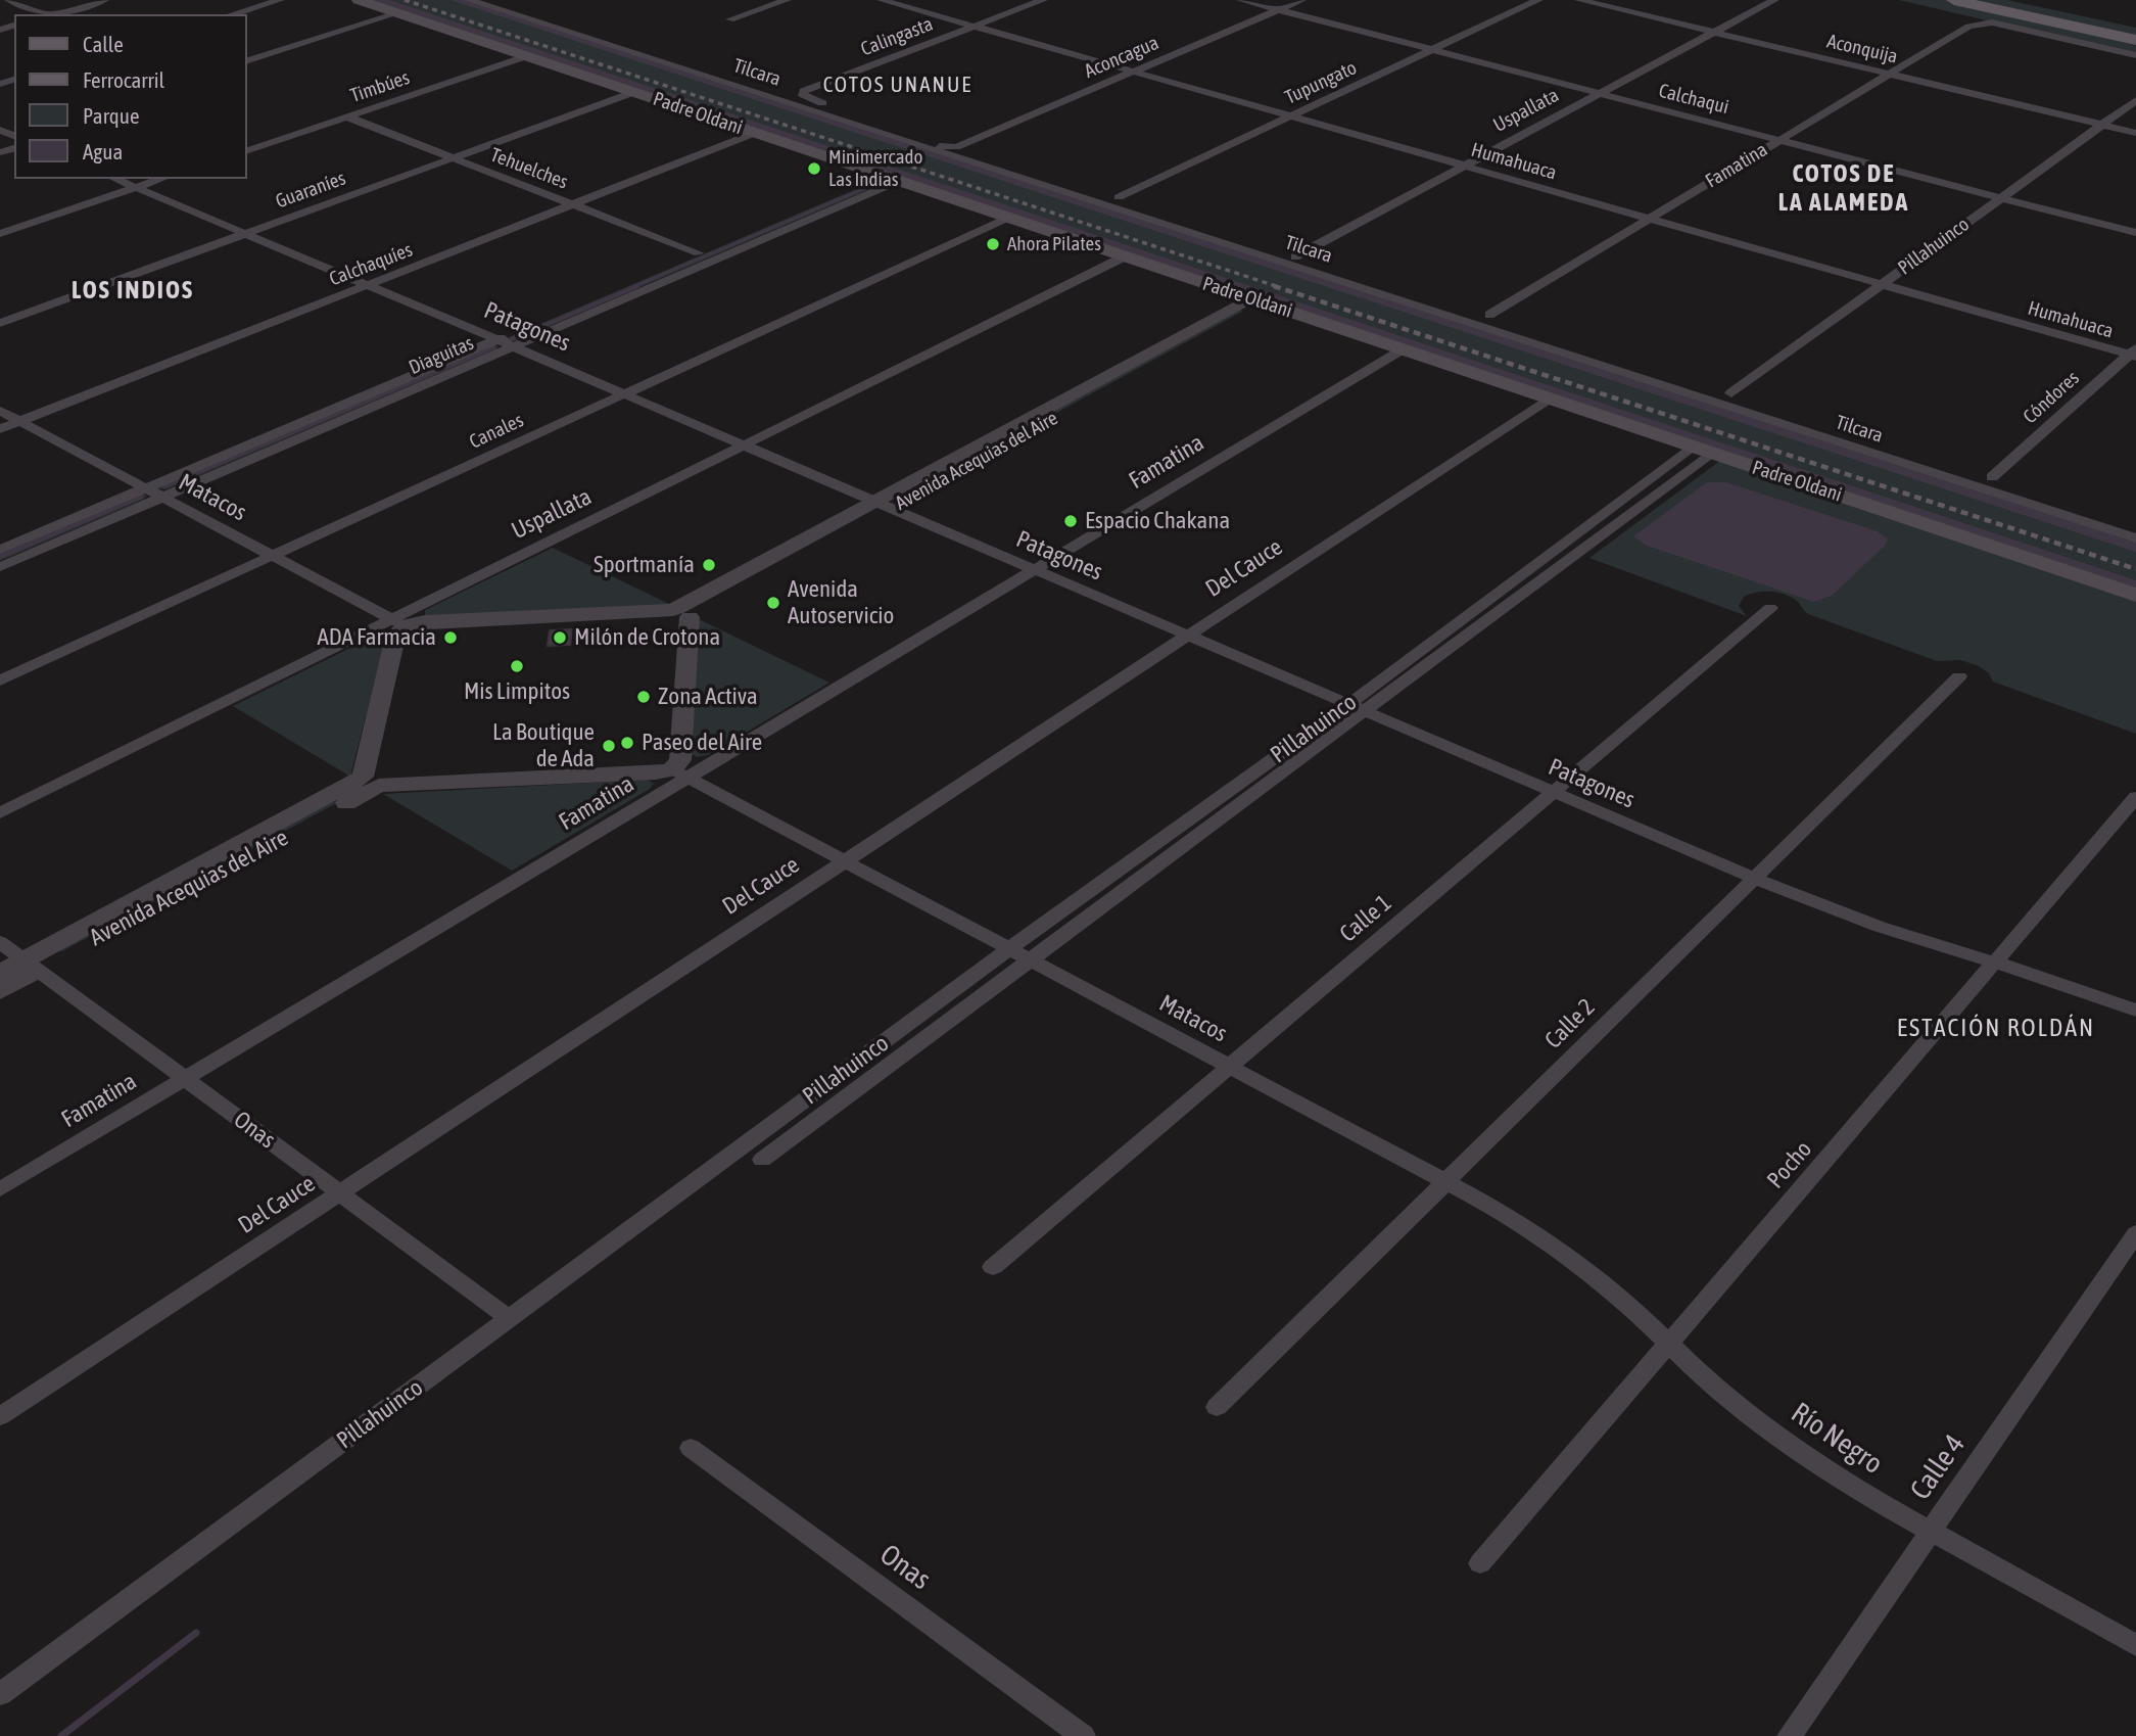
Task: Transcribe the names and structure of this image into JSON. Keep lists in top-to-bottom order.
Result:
{
  "streets": {
    "main road": ["Padre Oldani"],
    "street": [
      "Calingasta",
      "Aconquija",
      "Aconcagua",
      "Tilcara",
      "Tupungato",
      "Timbúes",
      "Calchaqui",
      "Uspallata",
      "Humahuaca",
      "Famatina",
      "Tehuelches",
      "Guaraníes",
      "Pillahuinco",
      "Calchaquíes",
      "Patagones",
      "Diaguitas",
      "Cóndores",
      "Canales",
      "Avenida Acequias del Aire",
      "Matacos",
      "Del Cauce",
      "Calle 1",
      "Calle 2",
      "Onas",
      "Pocho",
      "Río Negro",
      "Calle 4"
    ]
  },
  "crossings": [
    ["Calingasta", "Tilcara"],
    ["Calingasta", "Humahuaca"],
    ["Aconquija", "Uspallata"],
    ["Aconquija", "Famatina"],
    ["Aconquija", "Pillahuinco"],
    ["Aconcagua", "Tilcara"],
    ["Aconcagua", "Calchaqui"],
    ["Aconcagua", "Humahuaca"],
    ["Tupungato", "Calchaqui"],
    ["Tupungato", "Humahuaca"],
    ["Timbúes", "Padre Oldani"],
    ["Timbúes", "Tehuelches"],
    ["Calchaqui", "Uspallata"],
    ["Calchaqui", "Famatina"],
    ["Calchaqui", "Pillahuinco"],
    ["Uspallata", "Padre Oldani"],
    ["Uspallata", "Humahuaca"],
    ["Uspallata", "Patagones"],
    ["Uspallata", "Avenida Acequias del Aire"],
    ["Uspallata", "Matacos"],
    ["Padre Oldani", "Famatina"],
    ["Padre Oldani", "Guaraníes"],
    ["Padre Oldani", "Pillahuinco"],
    ["Padre Oldani", "Calchaquíes"],
    ["Padre Oldani", "Diaguitas"],
    ["Padre Oldani", "Canales"],
    ["Padre Oldani", "Avenida Acequias del Aire"],
    ["Padre Oldani", "Del Cauce"],
    ["Humahuaca", "Famatina"],
    ["Humahuaca", "Pillahuinco"],
    ["Humahuaca", "Cóndores"],
    ["Famatina", "Patagones"],
    ["Famatina", "Avenida Acequias del Aire"],
    ["Famatina", "Matacos"],
    ["Famatina", "Onas"],
    ["Tehuelches", "Guaraníes"],
    ["Tehuelches", "Calchaquíes"],
    ["Tehuelches", "Diaguitas"],
    ["Guaraníes", "Patagones"],
    ["Pillahuinco", "Patagones"],
    ["Pillahuinco", "Matacos"],
    ["Pillahuinco", "Onas"],
    ["Calchaquíes", "Patagones"],
    ["Calchaquíes", "Matacos"],
    ["Patagones", "Diaguitas"],
    ["Patagones", "Canales"],
    ["Patagones", "Avenida Acequias del Aire"],
    ["Patagones", "Del Cauce"],
    ["Patagones", "Calle 1"],
    ["Patagones", "Calle 2"],
    ["Patagones", "Pocho"],
    ["Diaguitas", "Matacos"],
    ["Canales", "Matacos"],
    ["Avenida Acequias del Aire", "Matacos"],
    ["Avenida Acequias del Aire", "Onas"],
    ["Matacos", "Del Cauce"],
    ["Matacos", "Calle 1"],
    ["Matacos", "Calle 2"],
    ["Matacos", "Pocho"],
    ["Matacos", "Río Negro"],
    ["Del Cauce", "Onas"],
    ["Pocho", "Río Negro"],
    ["Río Negro", "Calle 4"]
  ],
  "districts": [
    "COTOS UNANUE",
    "COTOS DE LA ALAMEDA",
    "LOS INDIOS",
    "ESTACIÓN ROLDÁN"
  ],
  "places": [
    "Minimercado Las Indias",
    "Ahora Pilates",
    "Espacio Chakana",
    "Sportmanía",
    "Avenida Autoservicio",
    "ADA Farmacia",
    "Milón de Crotona",
    "Mis Limpitos",
    "Zona Activa",
    "Paseo del Aire",
    "La Boutique de Ada"
  ],
  "legend": [
    "Calle",
    "Ferrocarril",
    "Parque",
    "Agua"
  ]
}
